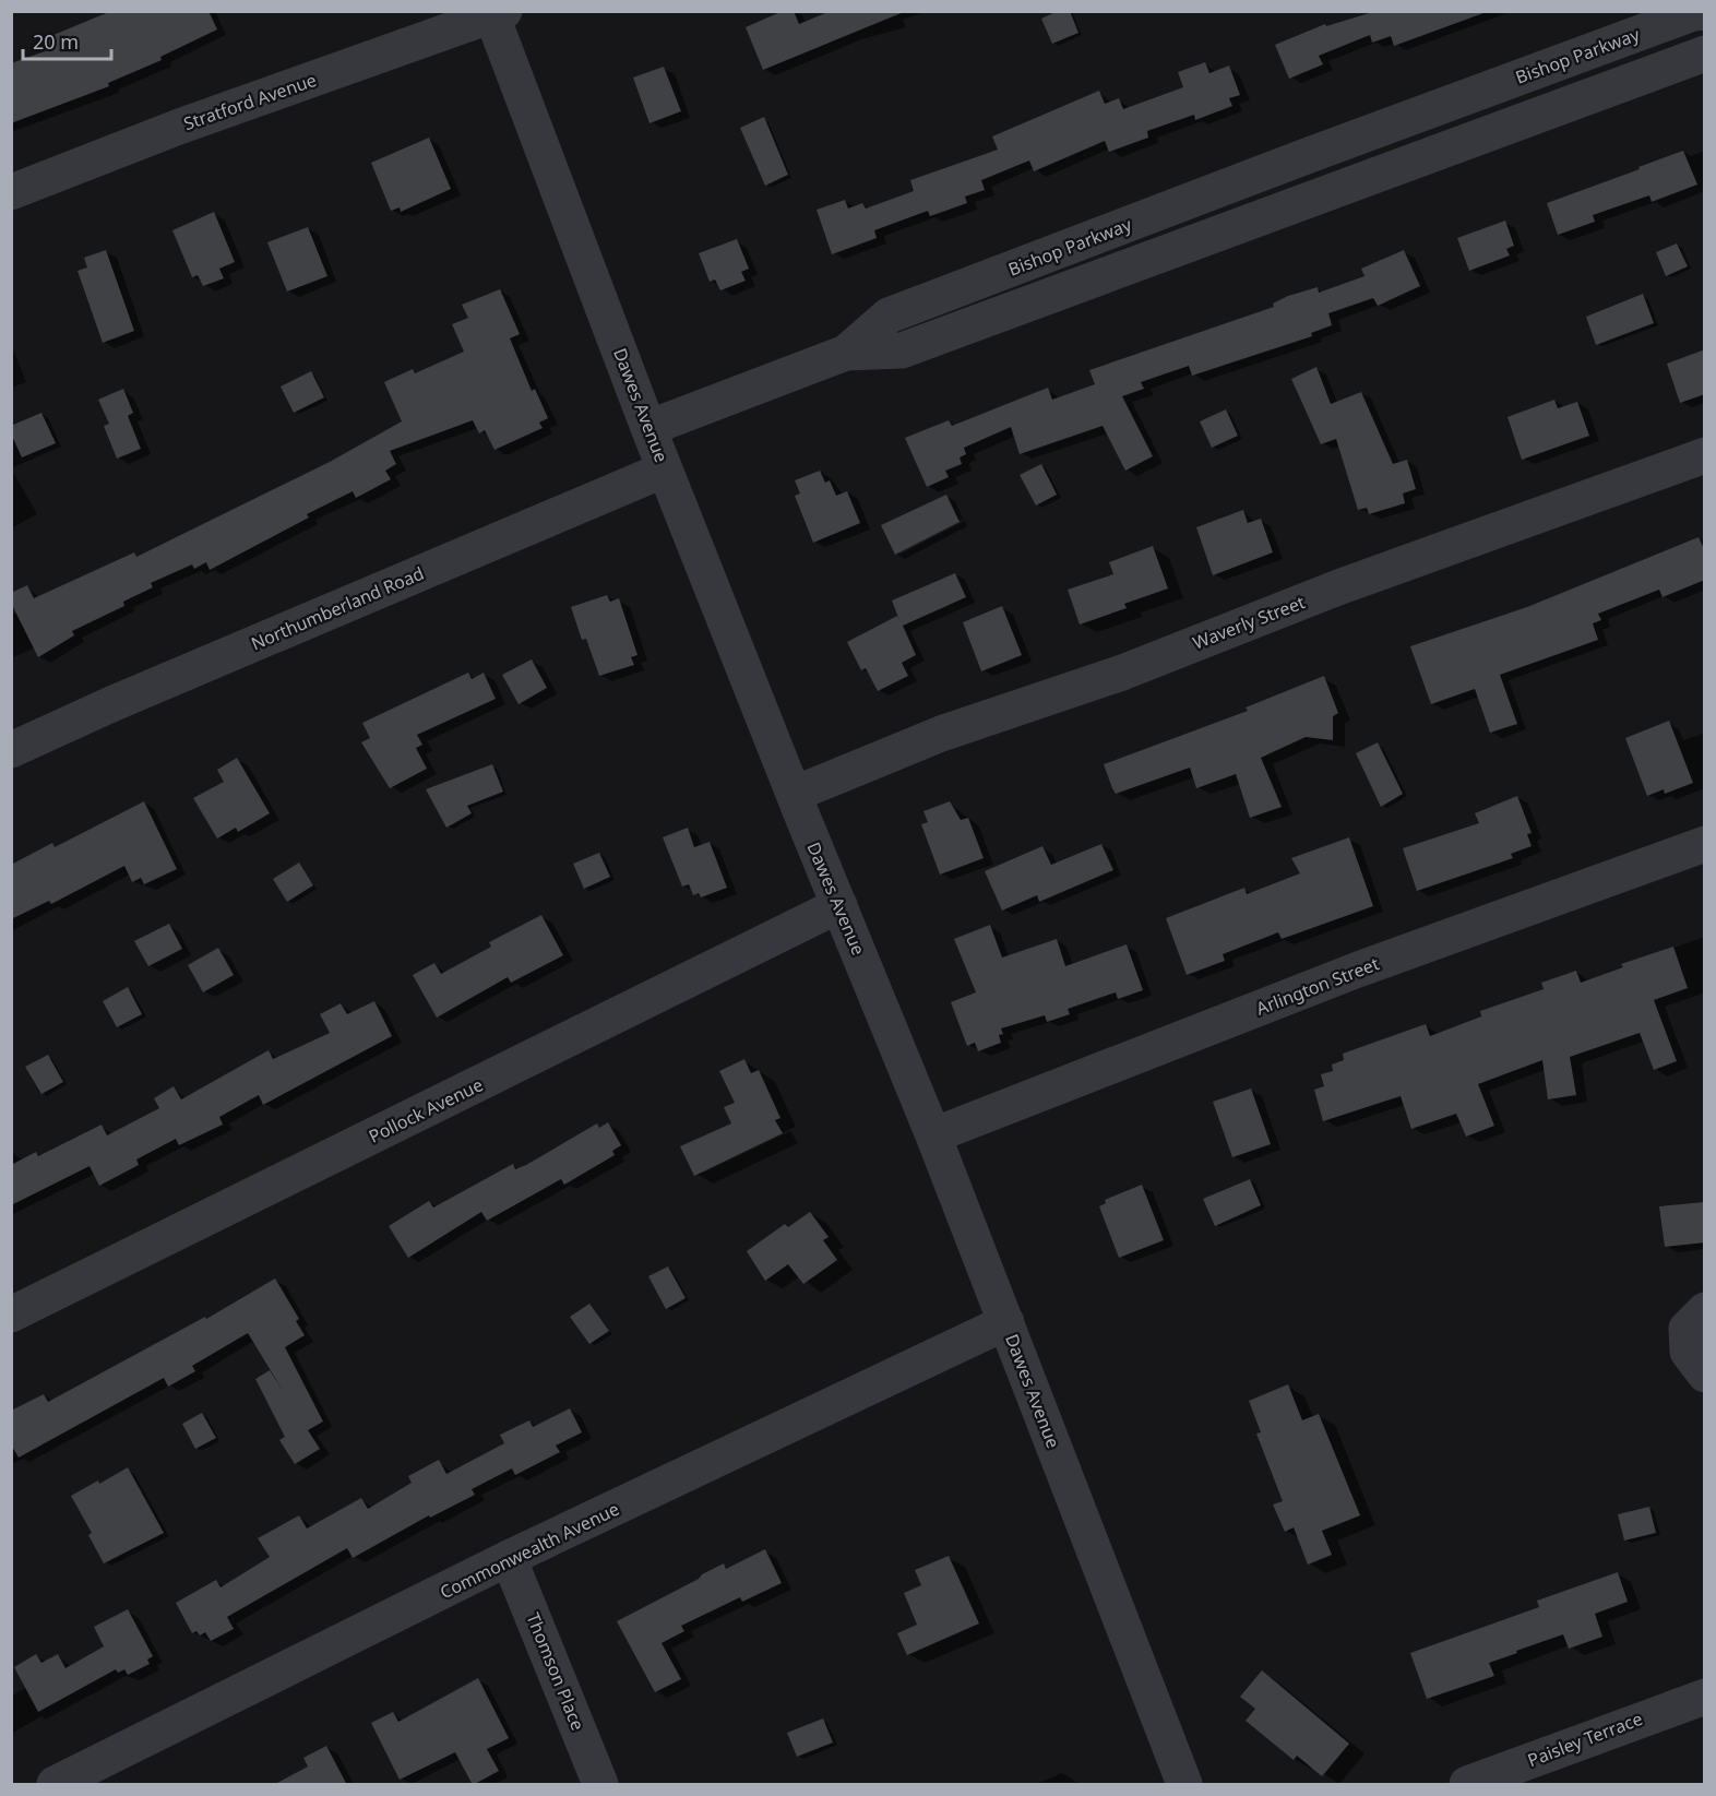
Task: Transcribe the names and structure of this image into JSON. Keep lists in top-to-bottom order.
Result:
{
  "streets": {
    "street": [
      "Bishop Parkway",
      "Stratford Avenue",
      "Dawes Avenue",
      "Northumberland Road",
      "Waverly Street",
      "Arlington Street",
      "Pollock Avenue",
      "Commonwealth Avenue",
      "Thomson Place",
      "Paisley Terrace"
    ]
  },
  "crossings": [
    ["Bishop Parkway", "Dawes Avenue"],
    ["Stratford Avenue", "Dawes Avenue"],
    ["Dawes Avenue", "Northumberland Road"],
    ["Dawes Avenue", "Waverly Street"],
    ["Dawes Avenue", "Arlington Street"],
    ["Dawes Avenue", "Pollock Avenue"],
    ["Dawes Avenue", "Commonwealth Avenue"],
    ["Commonwealth Avenue", "Thomson Place"]
  ],
  "scale_bar": "20 m"
}
